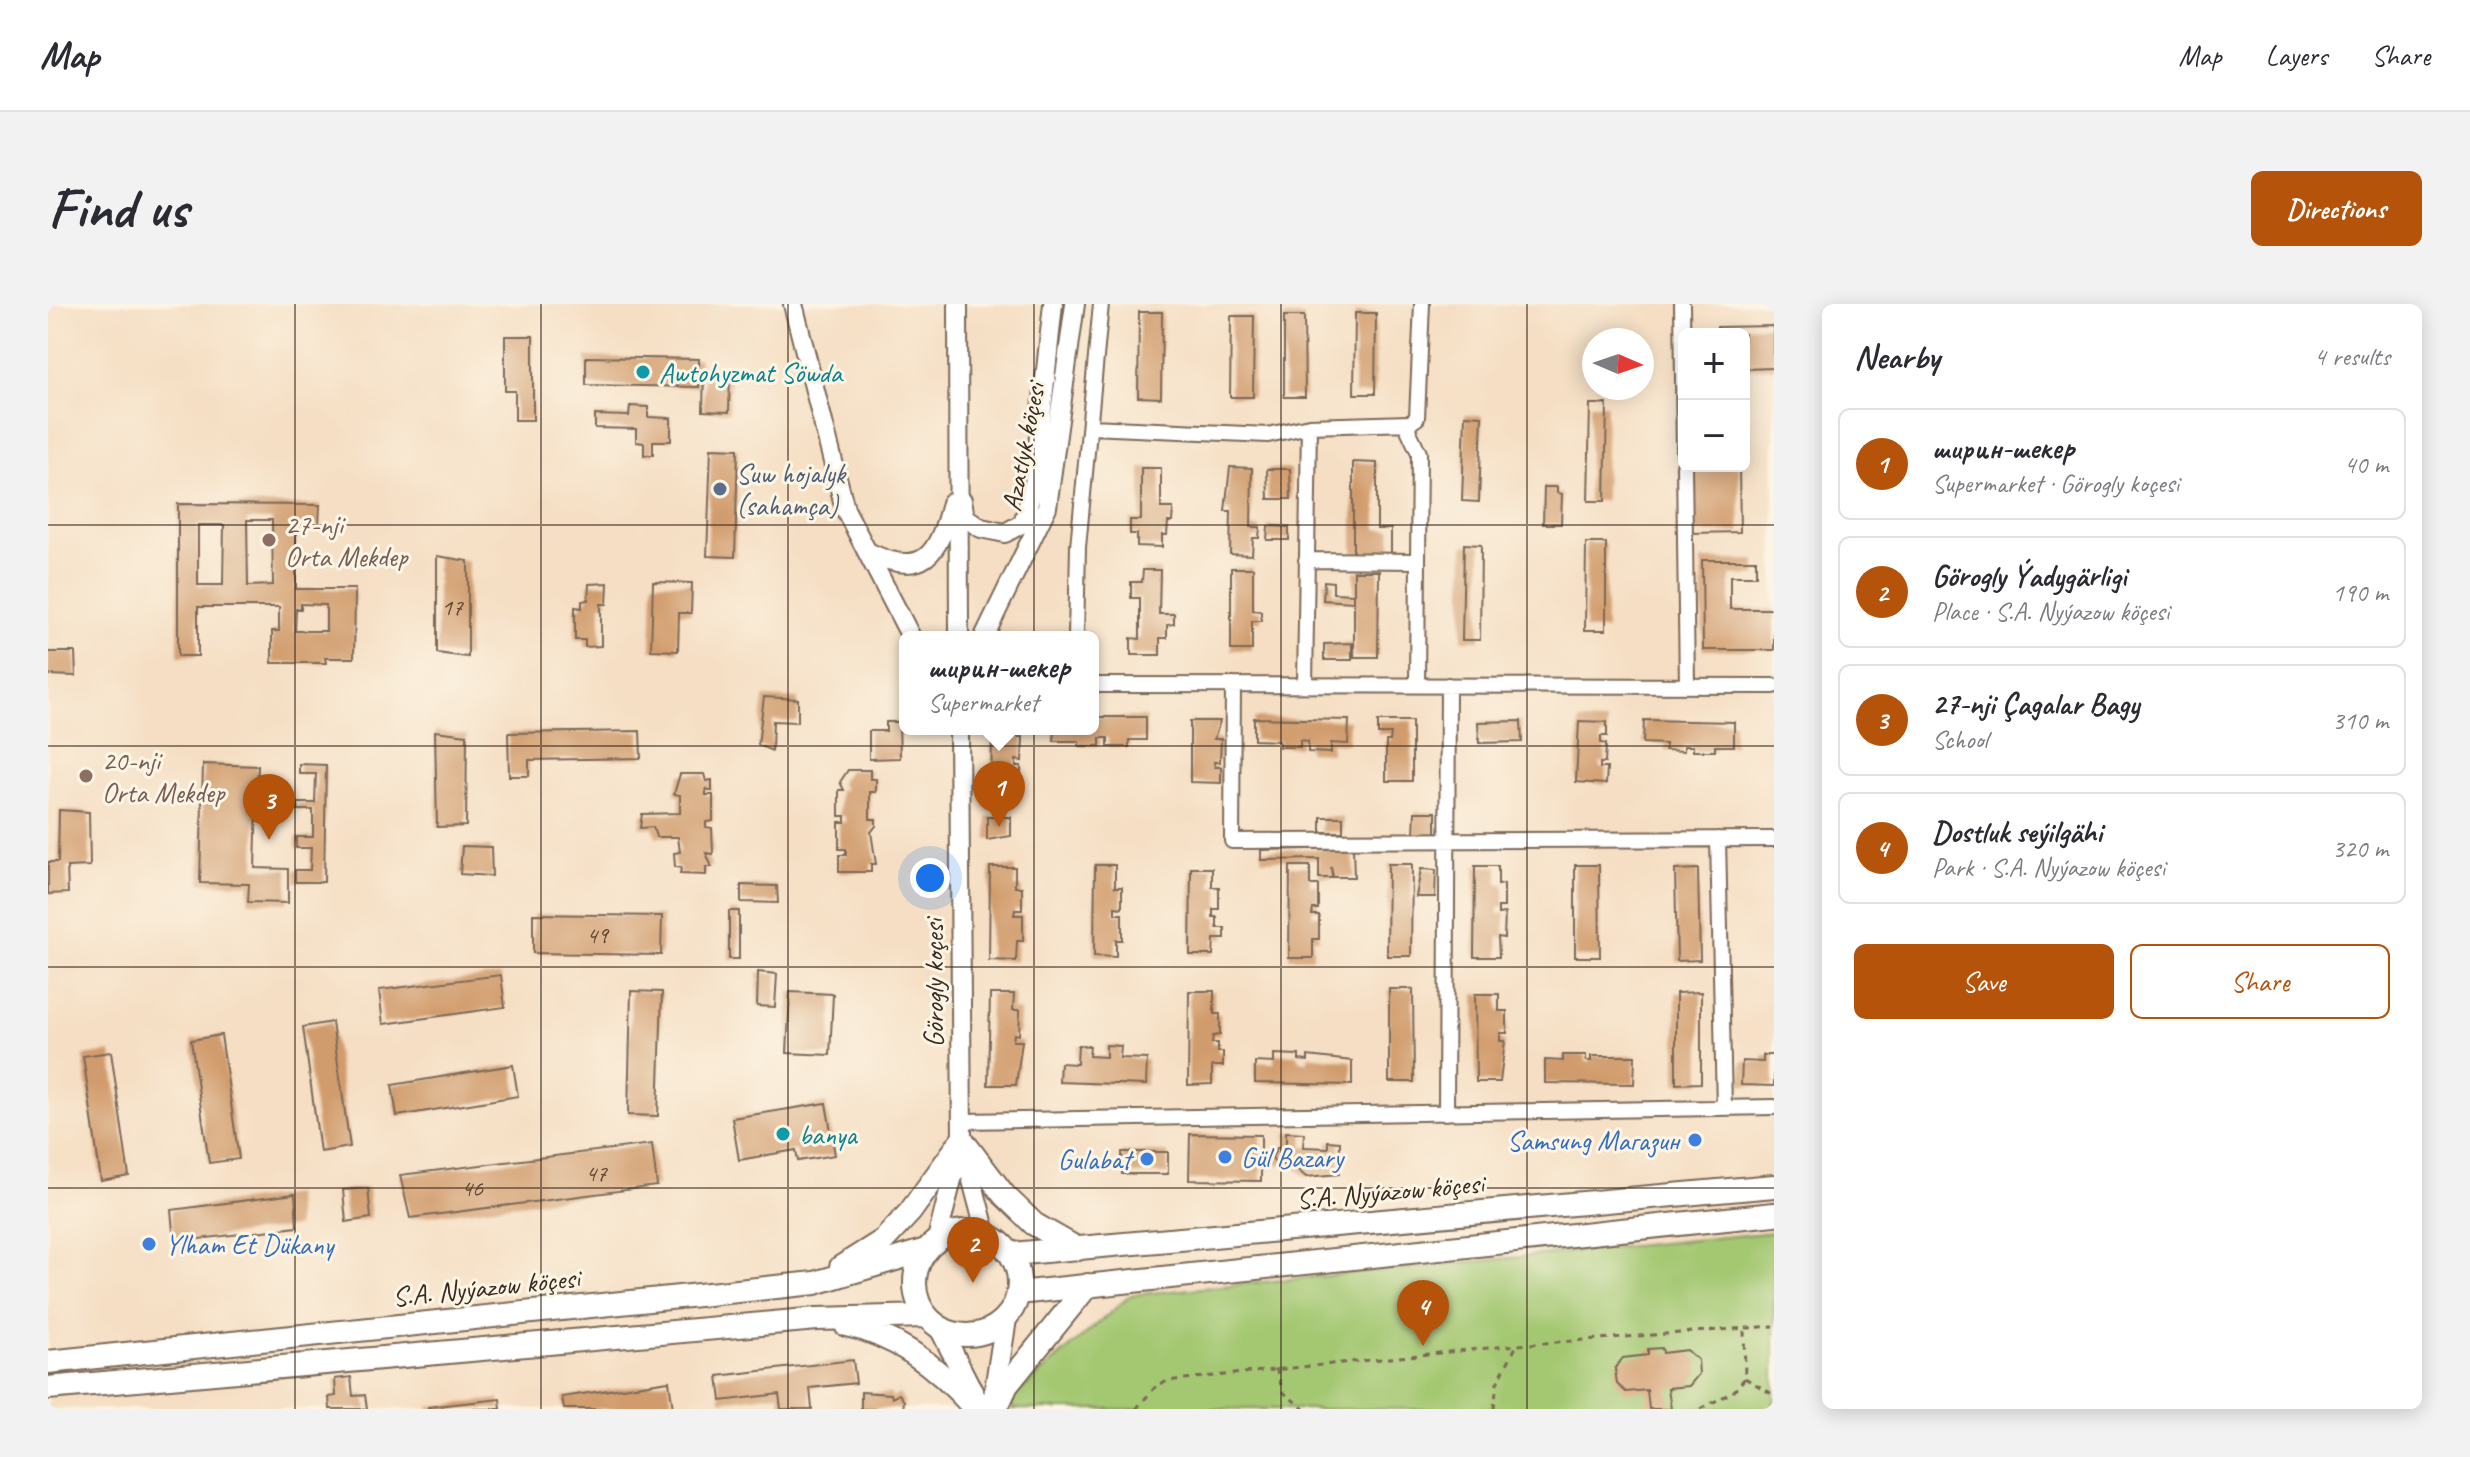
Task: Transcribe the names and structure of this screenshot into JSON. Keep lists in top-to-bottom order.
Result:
{
  "streets": {
    "main road": ["S.A. Nyýazow köçesi"],
    "street": ["Azatlyk köçesi", "Görogly koçesi"]
  },
  "places": [
    "Awtohyzmat Söwda",
    "Suw hojalyk (sahamça)",
    "27-nji Orta Mekdep",
    "20-nji Orta Mekdep",
    "banya",
    "Samsung Магазин",
    "Gül Bazary",
    "Gulabat",
    "Ylham Et Dükany"
  ],
  "house_numbers": [
    "17",
    "49",
    "47",
    "46"
  ],
  "north": "right",
  "page": {
    "header": "Map",
    "nav": ["Map", "Layers", "Share"],
    "buttons": [
      "Directions",
      ["Save", "Share"]
    ],
    "title": "Find us",
    "heading": ["Nearby", "4 results"],
    "map_buttons": ["+", "−"],
    "list": [
      {
        "mark": "1",
        "name": "ширин-шекер",
        "note": "Supermarket · Görogly koçesi",
        "value": "40 m"
      },
      {
        "mark": "2",
        "name": "Görogly Ýadygärligi",
        "note": "Place · S.A. Nyýazow köçesi",
        "value": "190 m"
      },
      {
        "mark": "3",
        "name": "27-nji Çagalar Bagy",
        "note": "School",
        "value": "310 m"
      },
      {
        "mark": "4",
        "name": "Dostluk seýilgähi",
        "note": "Park · S.A. Nyýazow köçesi",
        "value": "320 m"
      }
    ],
    "popup": ["ширин-шекер", "Supermarket"],
    "pins": [
      "1",
      "3",
      "2",
      "4"
    ]
  }
}
